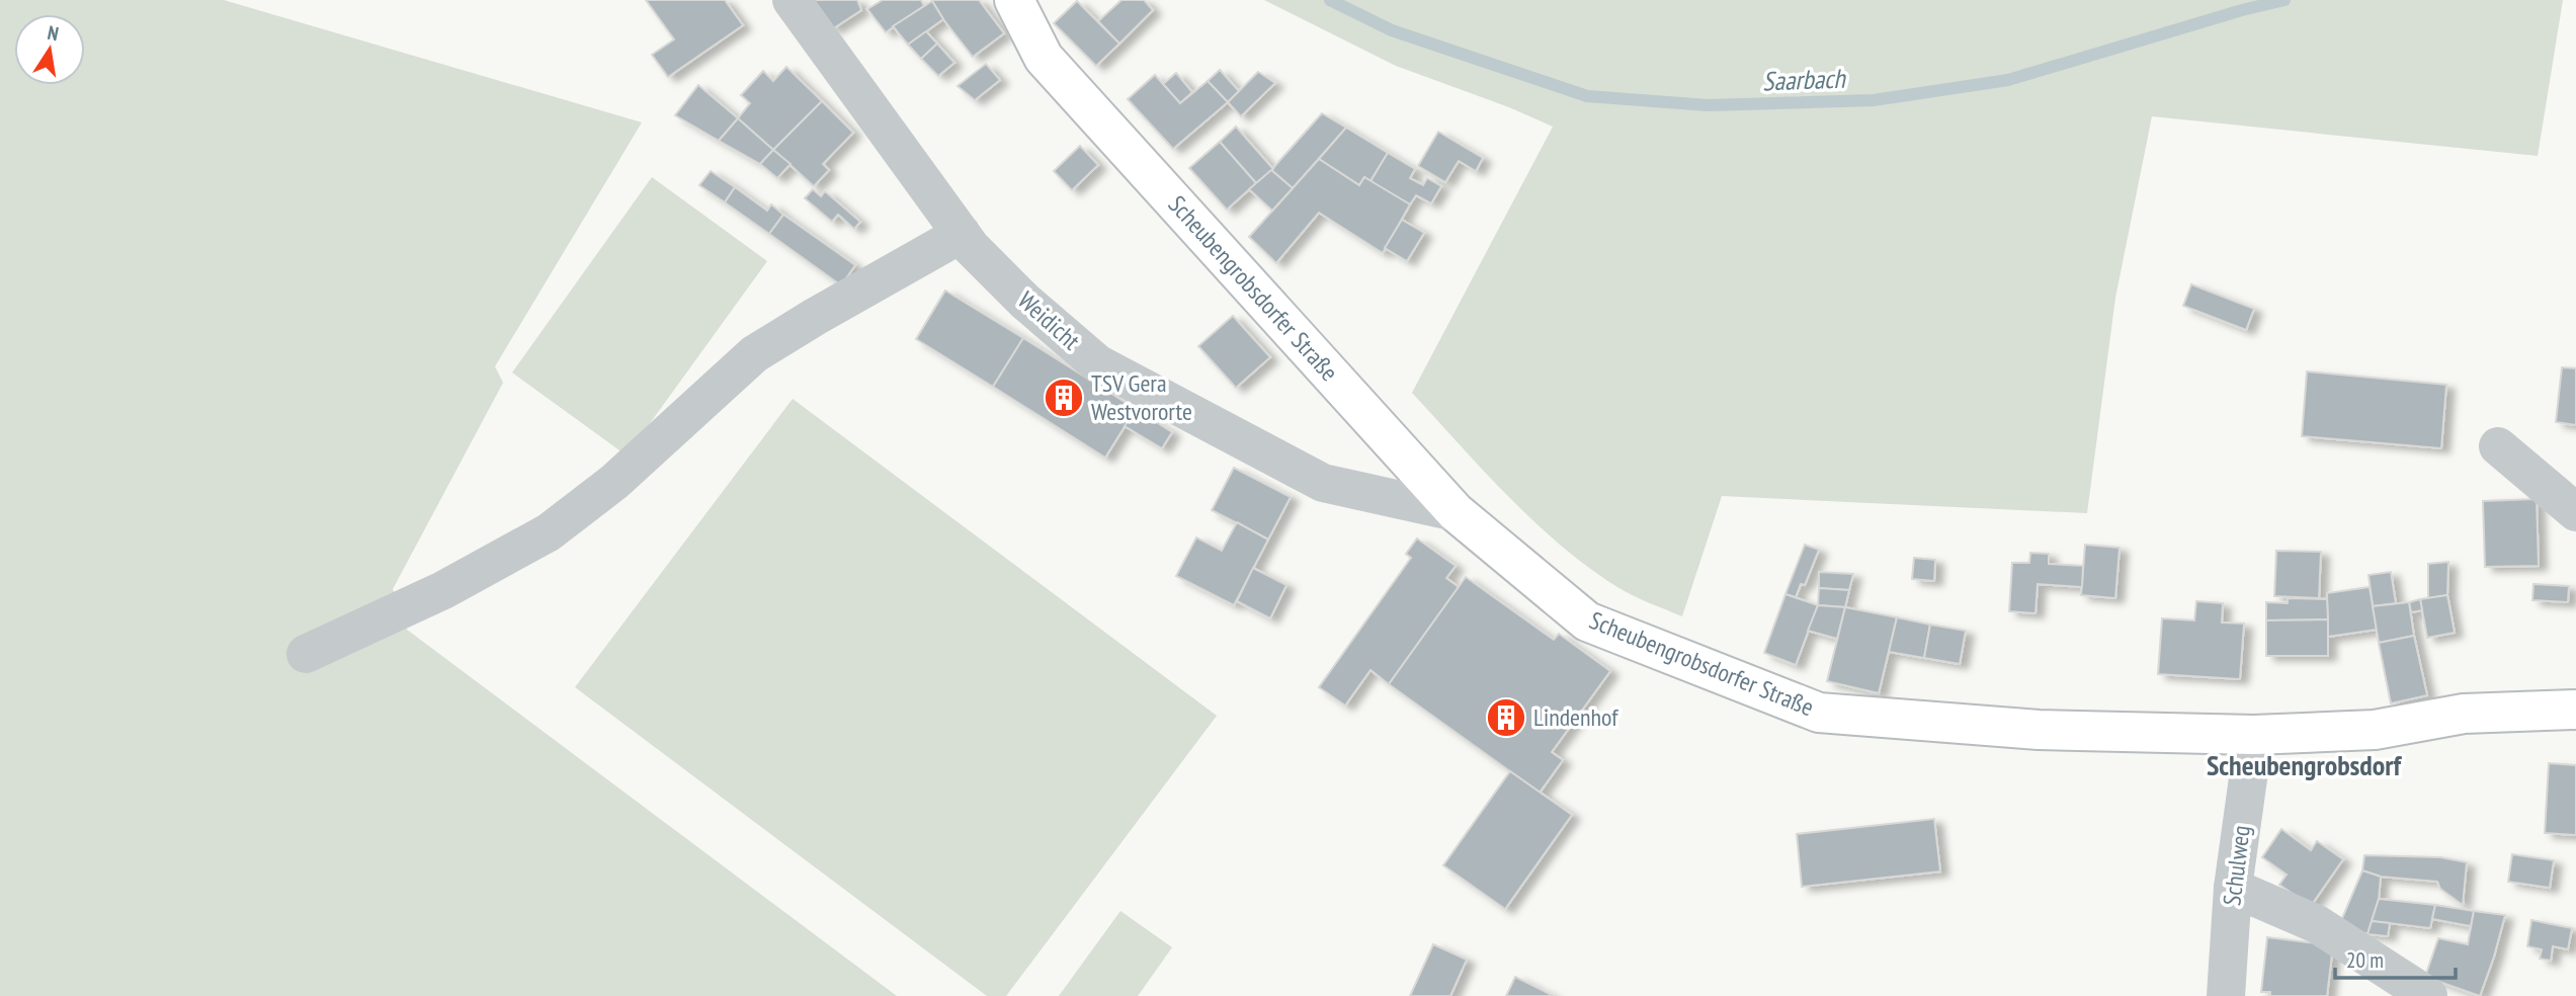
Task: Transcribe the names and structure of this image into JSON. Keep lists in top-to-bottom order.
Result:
{
  "streets": {
    "main road": ["Scheubengrobsdorfer Straße"],
    "street": ["Weidicht", "Schulweg"]
  },
  "crossings": [
    ["Scheubengrobsdorfer Straße", "Weidicht"],
    ["Scheubengrobsdorfer Straße", "Schulweg"]
  ],
  "districts": ["Scheubengrobsdorf"],
  "water": ["Saarbach"],
  "places": {
    "building": ["TSV Gera Westvororte", "Lindenhof"]
  },
  "scale_bar": "20 m",
  "north": "top"
}
